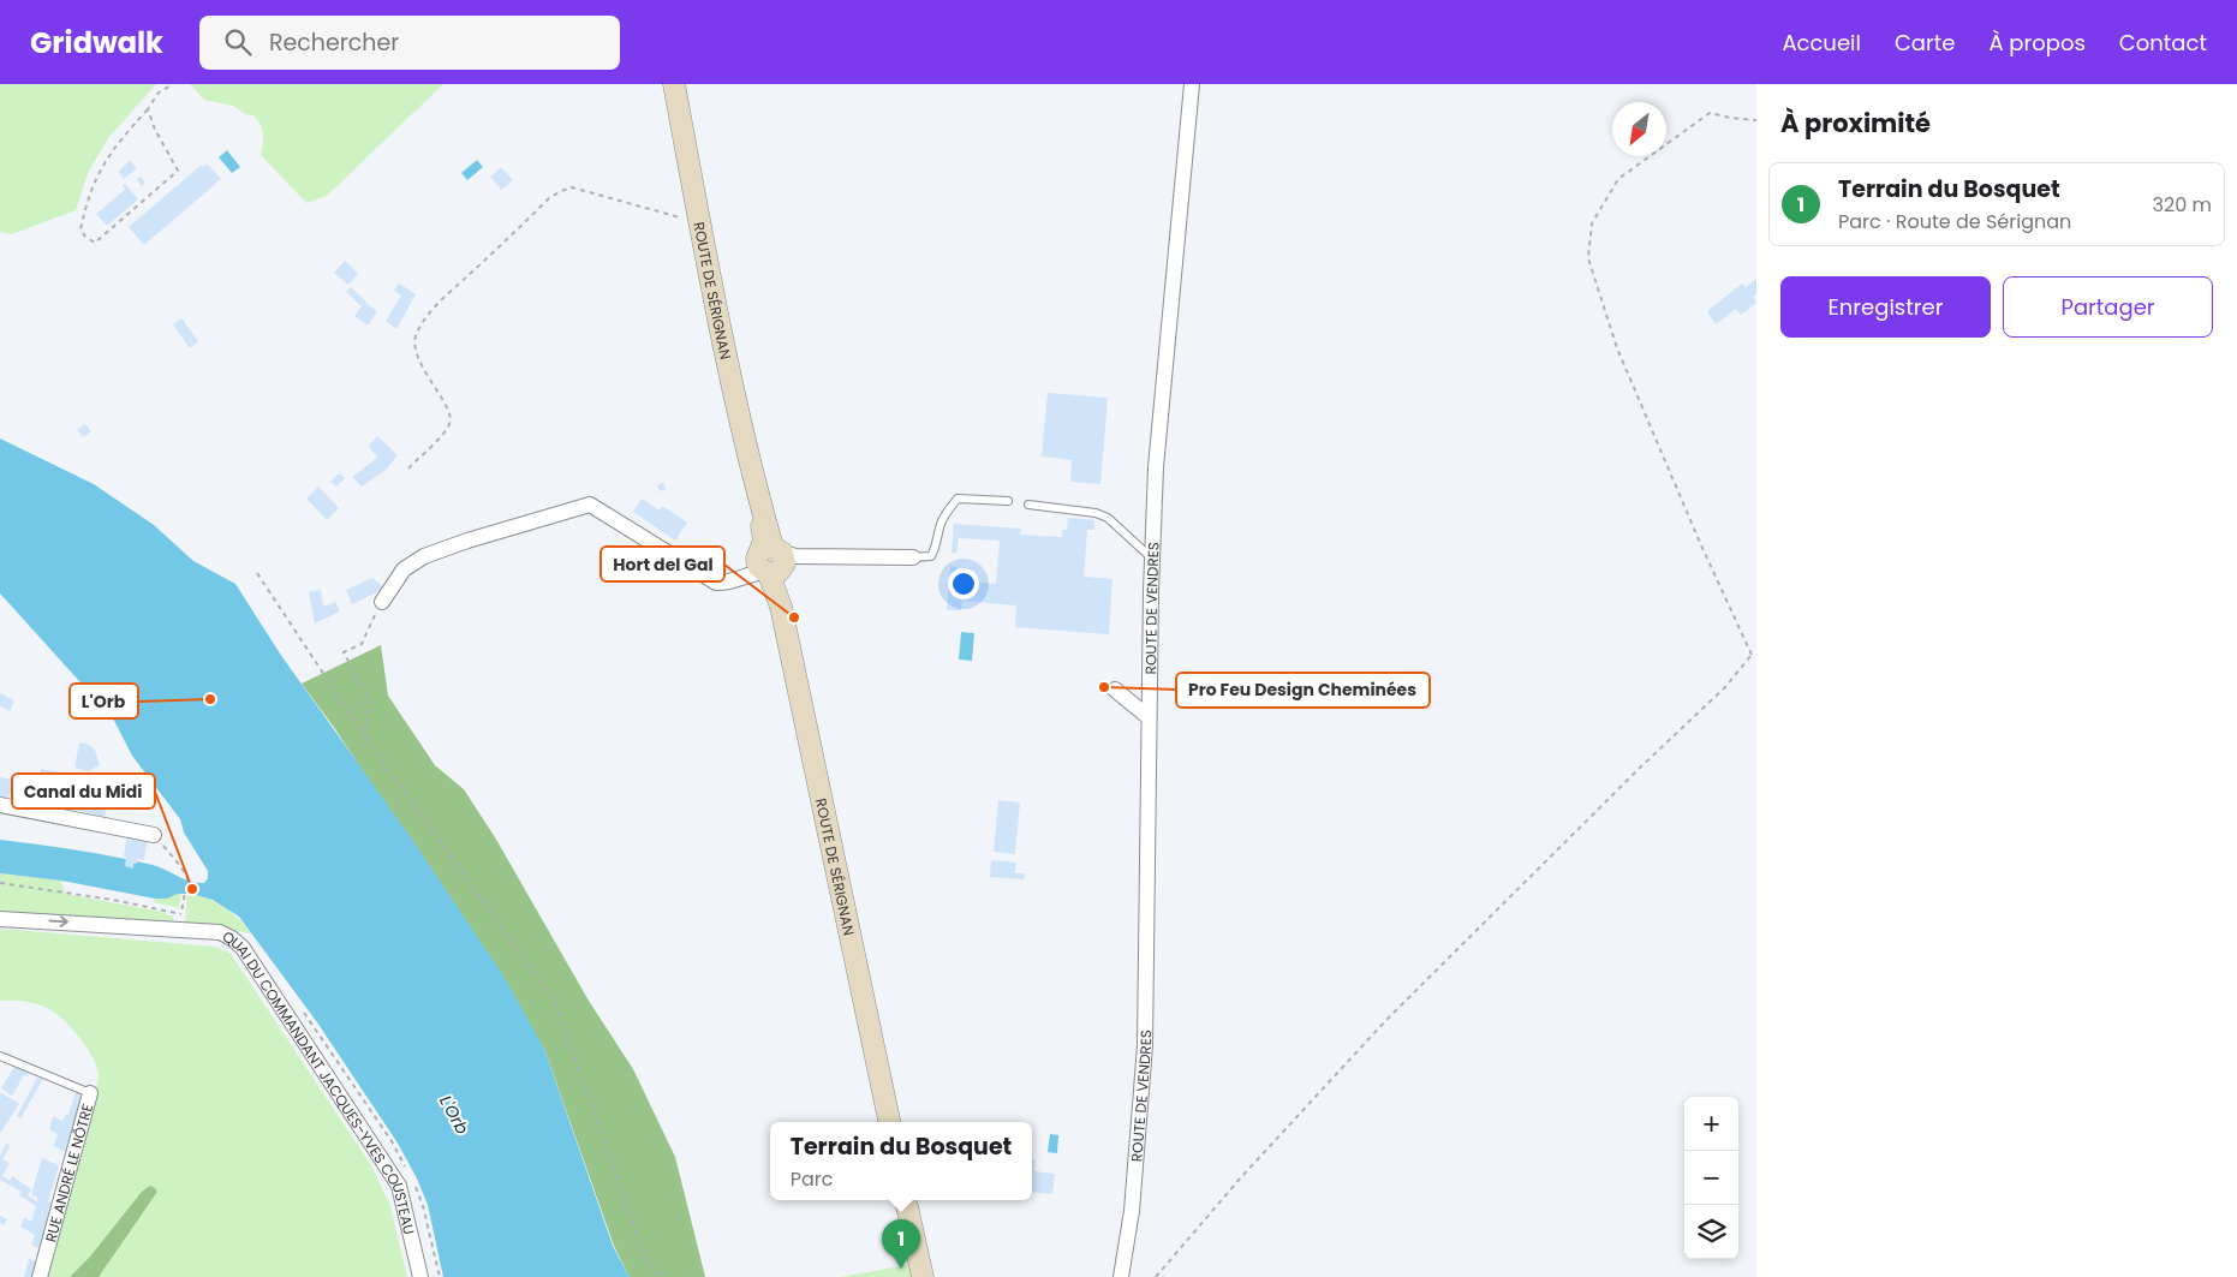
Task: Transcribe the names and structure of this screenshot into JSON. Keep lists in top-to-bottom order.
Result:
{
  "streets": {
    "main road": ["ROUTE DE SÉRIGNAN"],
    "street": ["ROUTE DE VENDRES", "QUAI DU COMMANDANT JACQUES-YVES COUSTEAU", "RUE ANDRÉ LE NÔTRE"]
  },
  "one_way": ["QUAI DU COMMANDANT JACQUES-YVES COUSTEAU"],
  "water": ["L'Orb"],
  "places": [
    "Hort del Gal",
    "Pro Feu Design Cheminées",
    "L'Orb",
    "Canal du Midi"
  ],
  "north": "bottom left",
  "page": {
    "header": "Gridwalk",
    "search": "Rechercher",
    "nav": [
      "Accueil",
      "Carte",
      "À propos",
      "Contact"
    ],
    "heading": "À proximité",
    "list": [
      {
        "mark": "1",
        "name": "Terrain du Bosquet",
        "note": "Parc · Route de Sérignan",
        "value": "320 m"
      }
    ],
    "buttons": ["Enregistrer", "Partager"],
    "map_buttons": ["+", "−"],
    "popup": ["Terrain du Bosquet", "Parc"],
    "pins": "1"
  }
}
